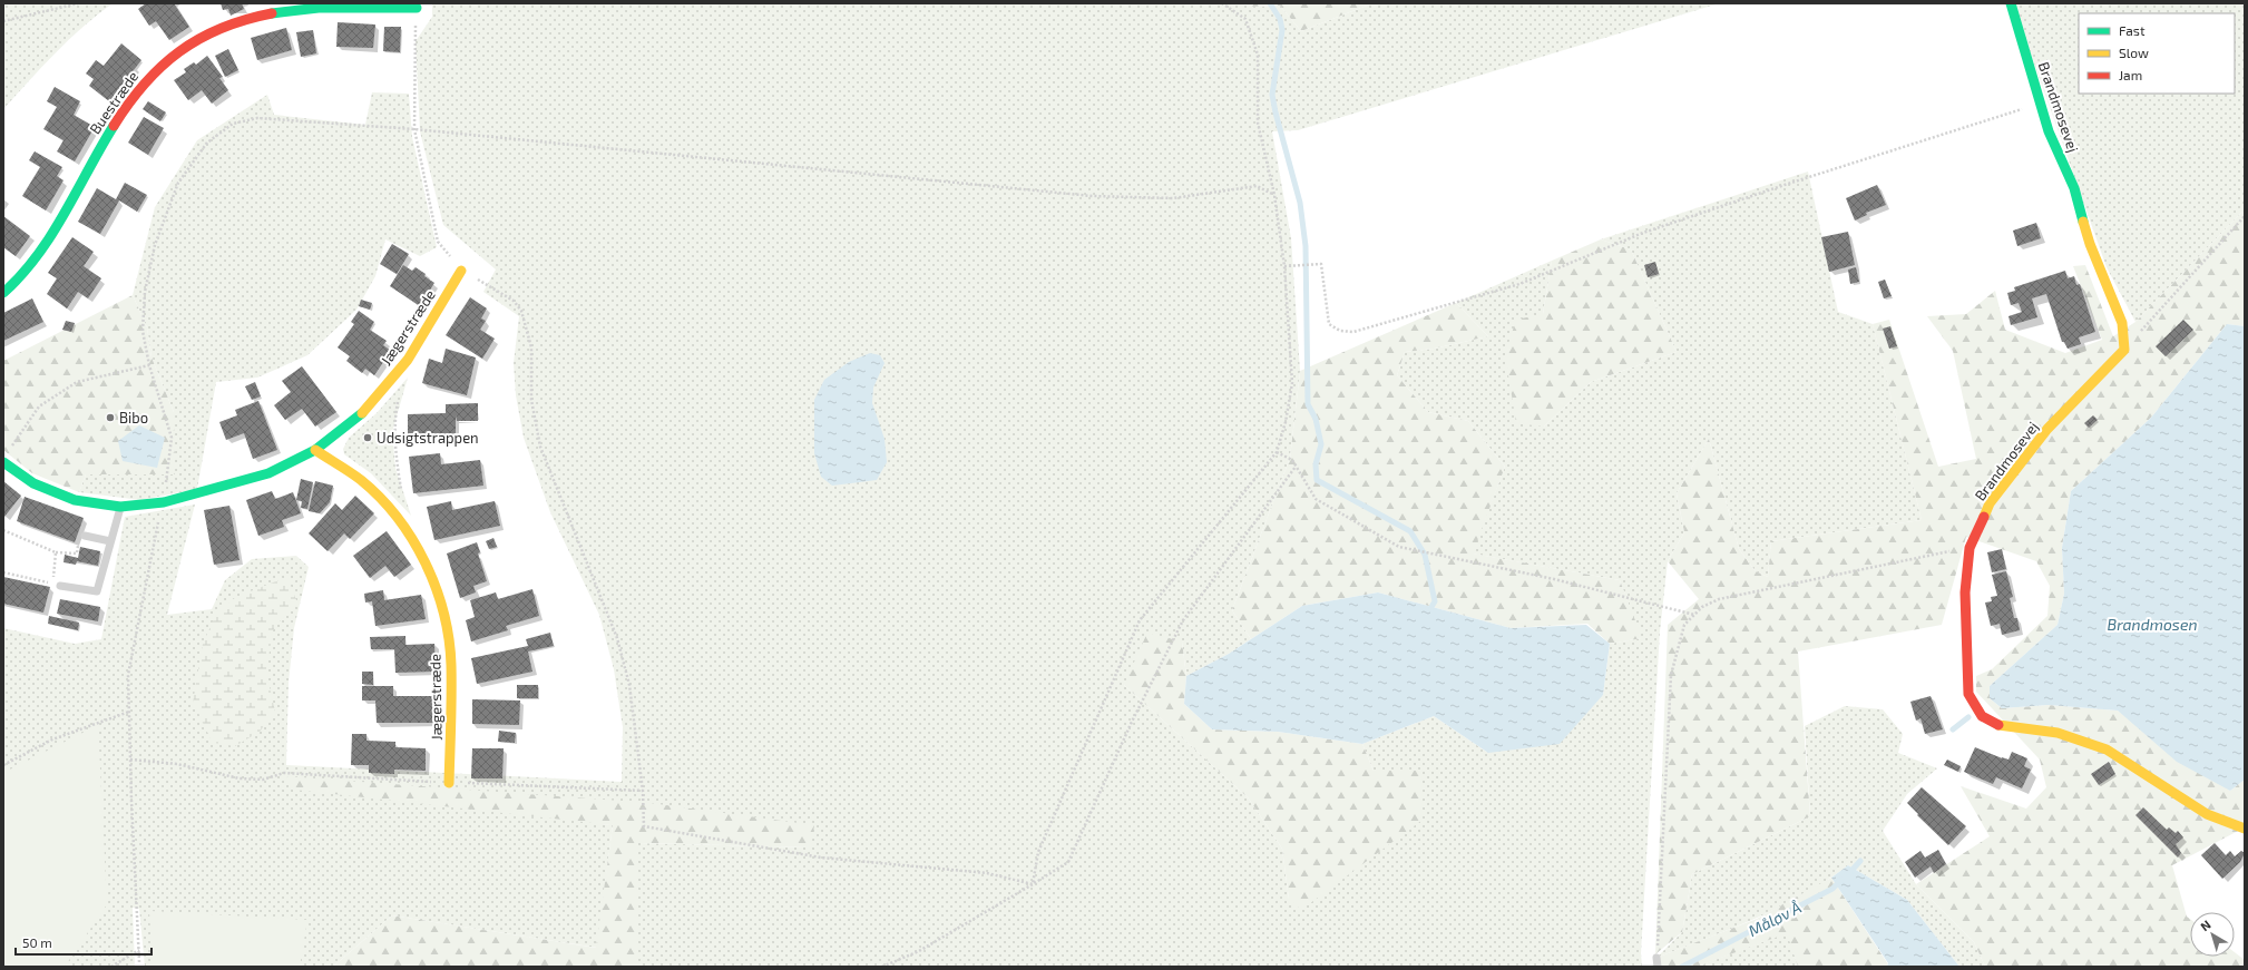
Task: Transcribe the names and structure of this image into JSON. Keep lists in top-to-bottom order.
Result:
{
  "streets": {
    "street": ["Buestræde", "Brandmosevej", "Jægerstræde"]
  },
  "water": ["Brandmosen", "Måløv Å"],
  "places": ["Bibo", "Udsigtstrappen"],
  "legend": ["Fast", "Slow", "Jam"],
  "scale_bar": "50 m",
  "north": "top left"
}
